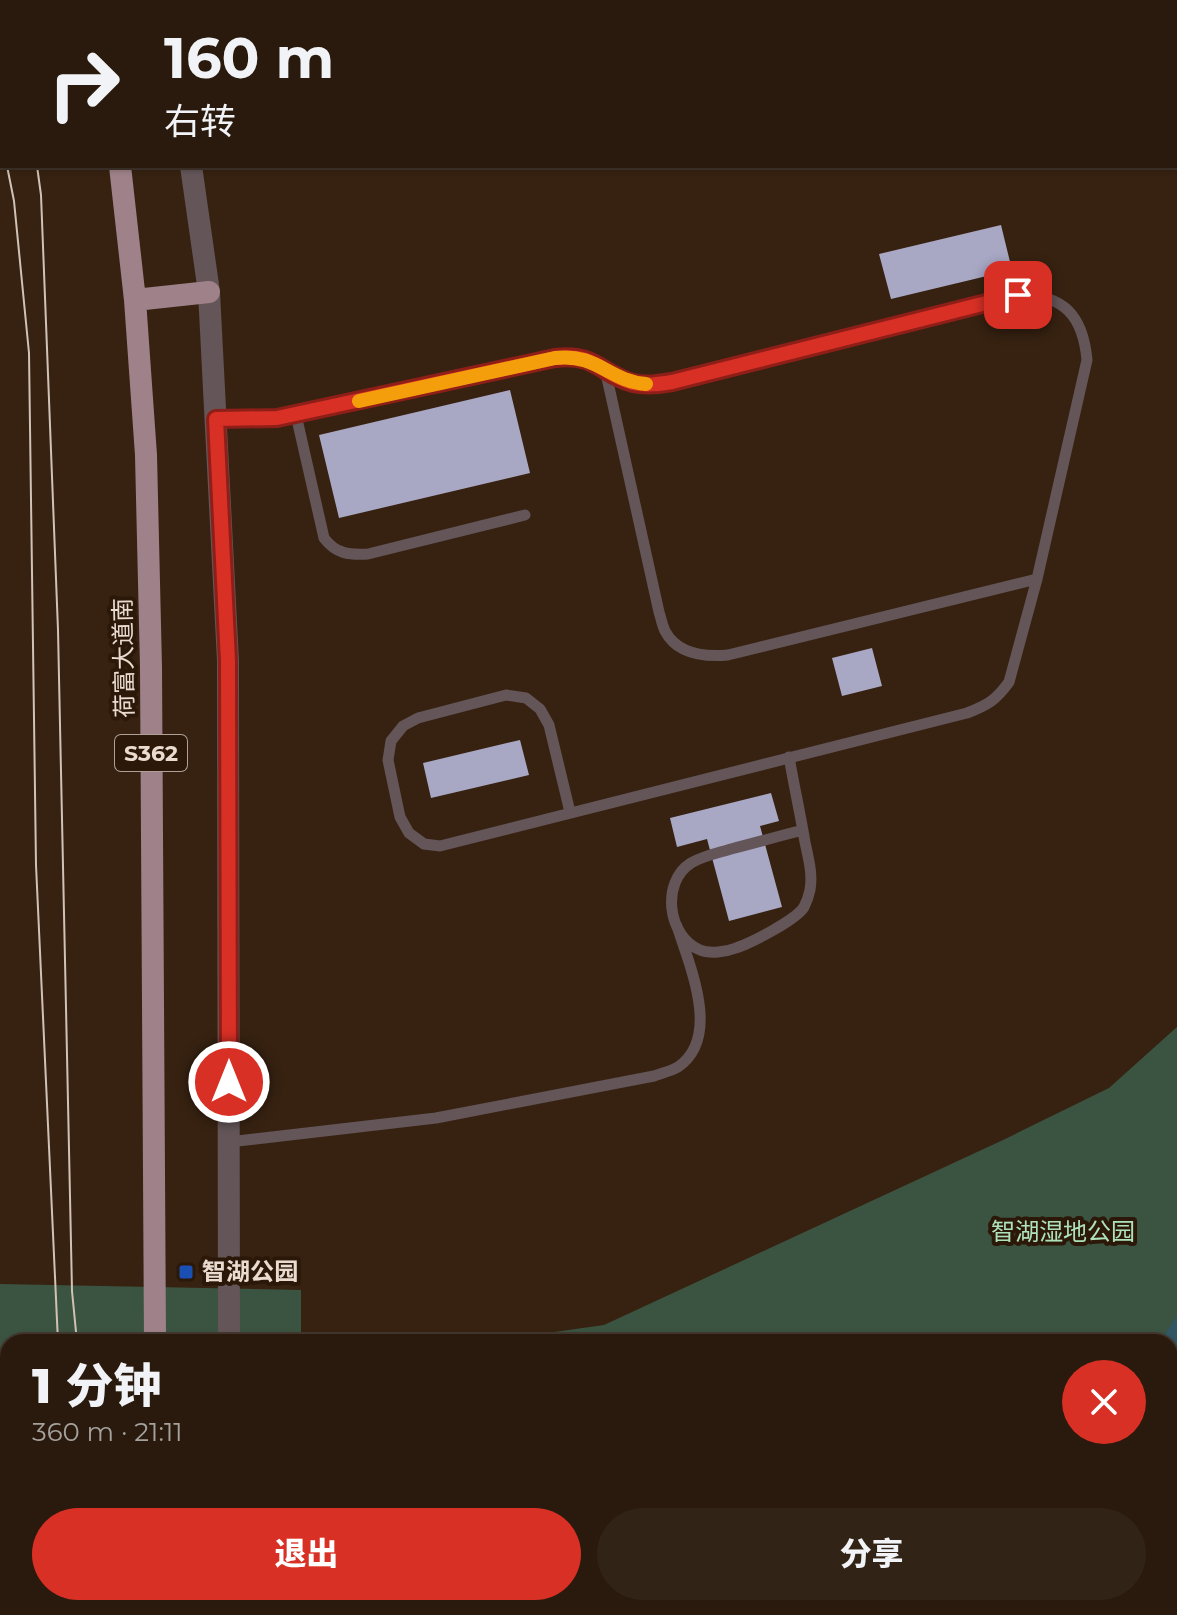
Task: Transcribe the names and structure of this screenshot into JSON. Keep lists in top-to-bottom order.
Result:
{
  "streets": {
    "main road": ["荷富大道南", "S362"]
  },
  "parks": ["智湖湿地公园"],
  "places": {
    "transit": ["智湖公园"]
  },
  "page": {
    "turn": ["160 m", "右转"],
    "heading": ["1 分钟", "360 m · 21:11"],
    "buttons": ["退出", "分享"]
  }
}
